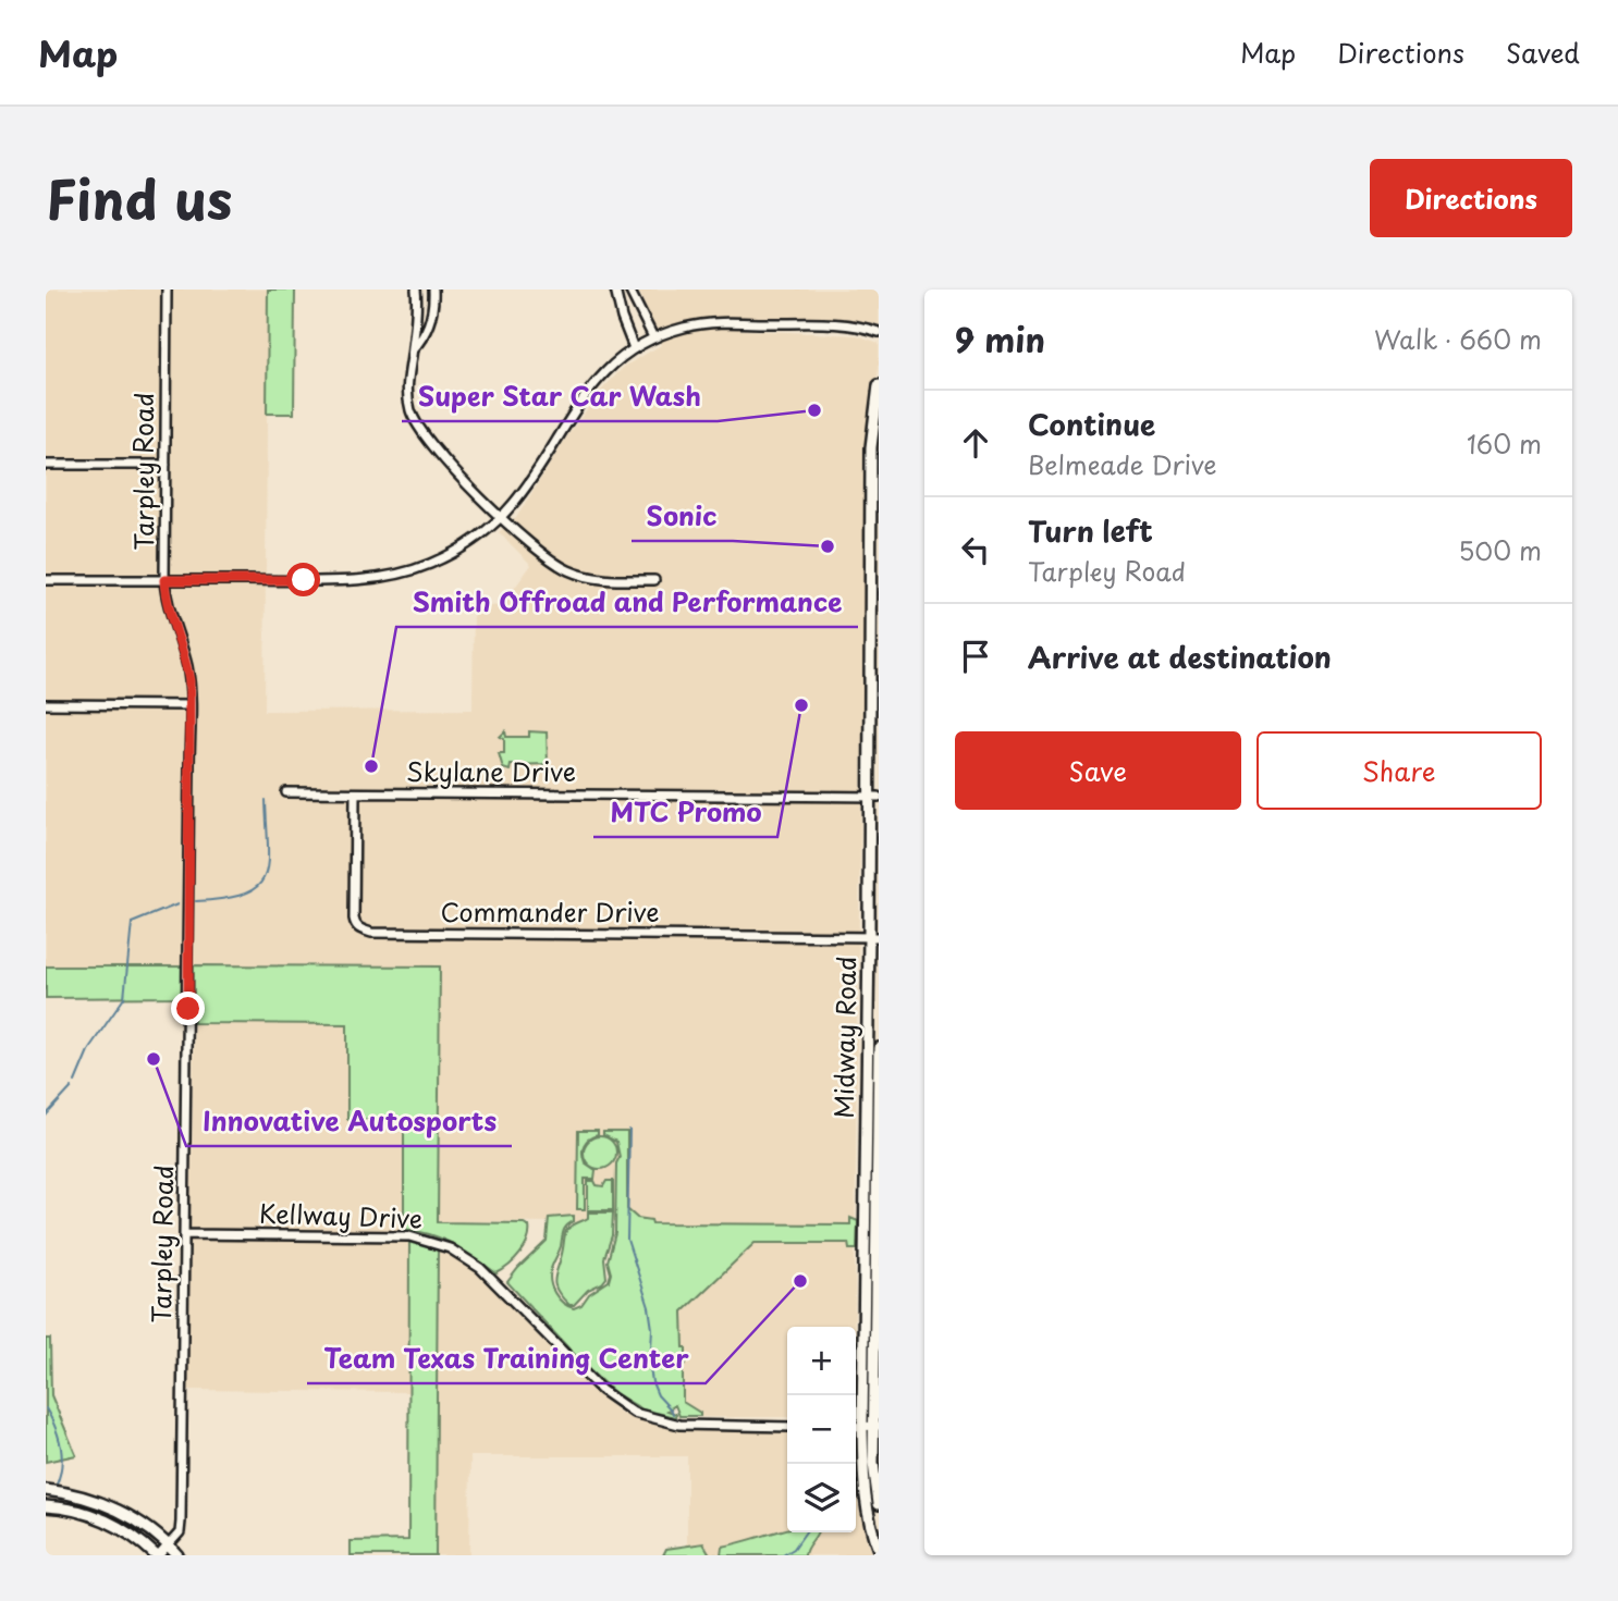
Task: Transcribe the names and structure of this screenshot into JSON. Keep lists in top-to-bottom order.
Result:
{
  "streets": {
    "main road": ["Midway Road"],
    "street": [
      "Tarpley Road",
      "Skylane Drive",
      "Commander Drive",
      "Kellway Drive"
    ]
  },
  "crossings": [
    ["Tarpley Road", "Kellway Drive"],
    ["Skylane Drive", "Commander Drive"],
    ["Skylane Drive", "Midway Road"],
    ["Commander Drive", "Midway Road"]
  ],
  "places": [
    "Super Star Car Wash",
    "Sonic",
    "MTC Promo",
    "Smith Offroad and Performance",
    "Innovative Autosports",
    "Team Texas Training Center"
  ],
  "page": {
    "header": "Map",
    "nav": ["Map", "Directions", "Saved"],
    "title": "Find us",
    "buttons": [
      "Directions",
      ["Save", "Share"]
    ],
    "heading": ["9 min", "Walk · 660 m"],
    "list": [
      ["Continue", "Belmeade Drive", "160 m"],
      ["Turn left", "Tarpley Road", "500 m"],
      "Arrive at destination"
    ],
    "map_buttons": ["+", "−"]
  }
}
